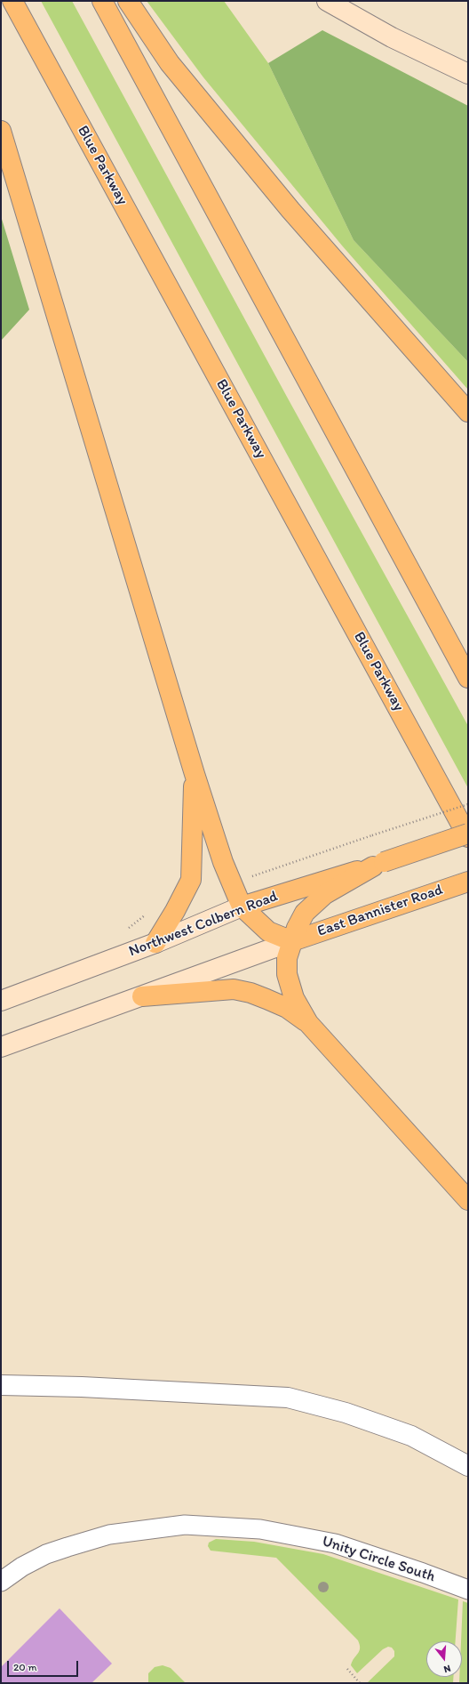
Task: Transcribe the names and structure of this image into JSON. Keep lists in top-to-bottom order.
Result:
{
  "streets": {
    "main road": ["Blue Parkway", "East Bannister Road", "Northwest Colbern Road"],
    "street": ["Unity Circle South"]
  },
  "scale_bar": "20 m",
  "north": "bottom"
}
